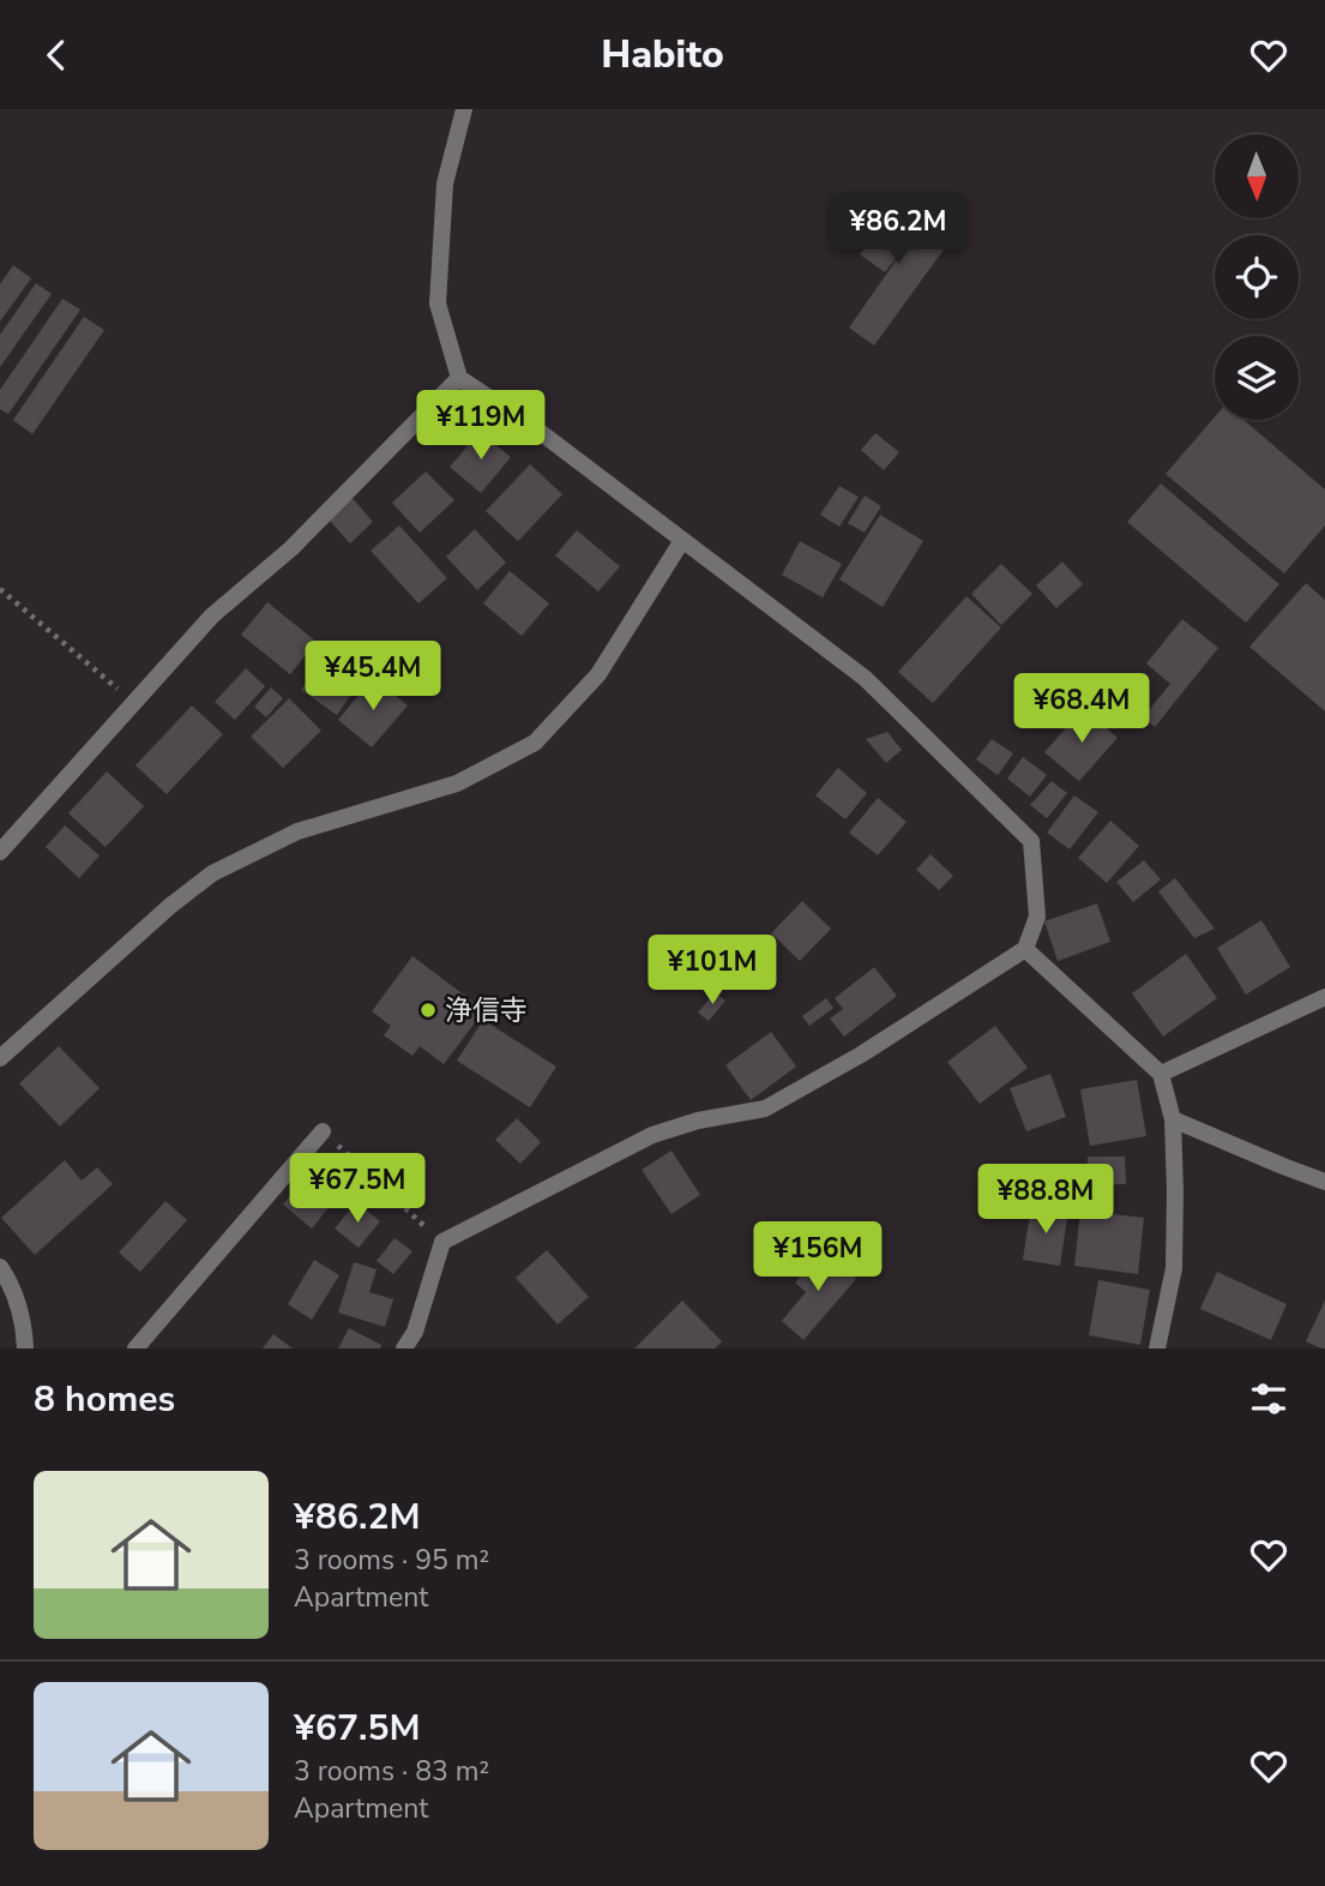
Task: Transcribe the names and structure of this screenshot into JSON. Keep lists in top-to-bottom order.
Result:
{
  "places": ["浄信寺"],
  "north": "bottom",
  "page": {
    "header": "Habito",
    "price": [
      "¥86.2M",
      "¥119M",
      "¥45.4M",
      "¥68.4M",
      "¥101M",
      "¥67.5M",
      "¥88.8M",
      "¥156M"
    ],
    "heading": "8 homes",
    "list": [
      {
        "name": "¥86.2M",
        "note": "3 rooms · 95 m² · Apartment"
      },
      {
        "name": "¥67.5M",
        "note": "3 rooms · 83 m² · Apartment"
      }
    ]
  }
}
